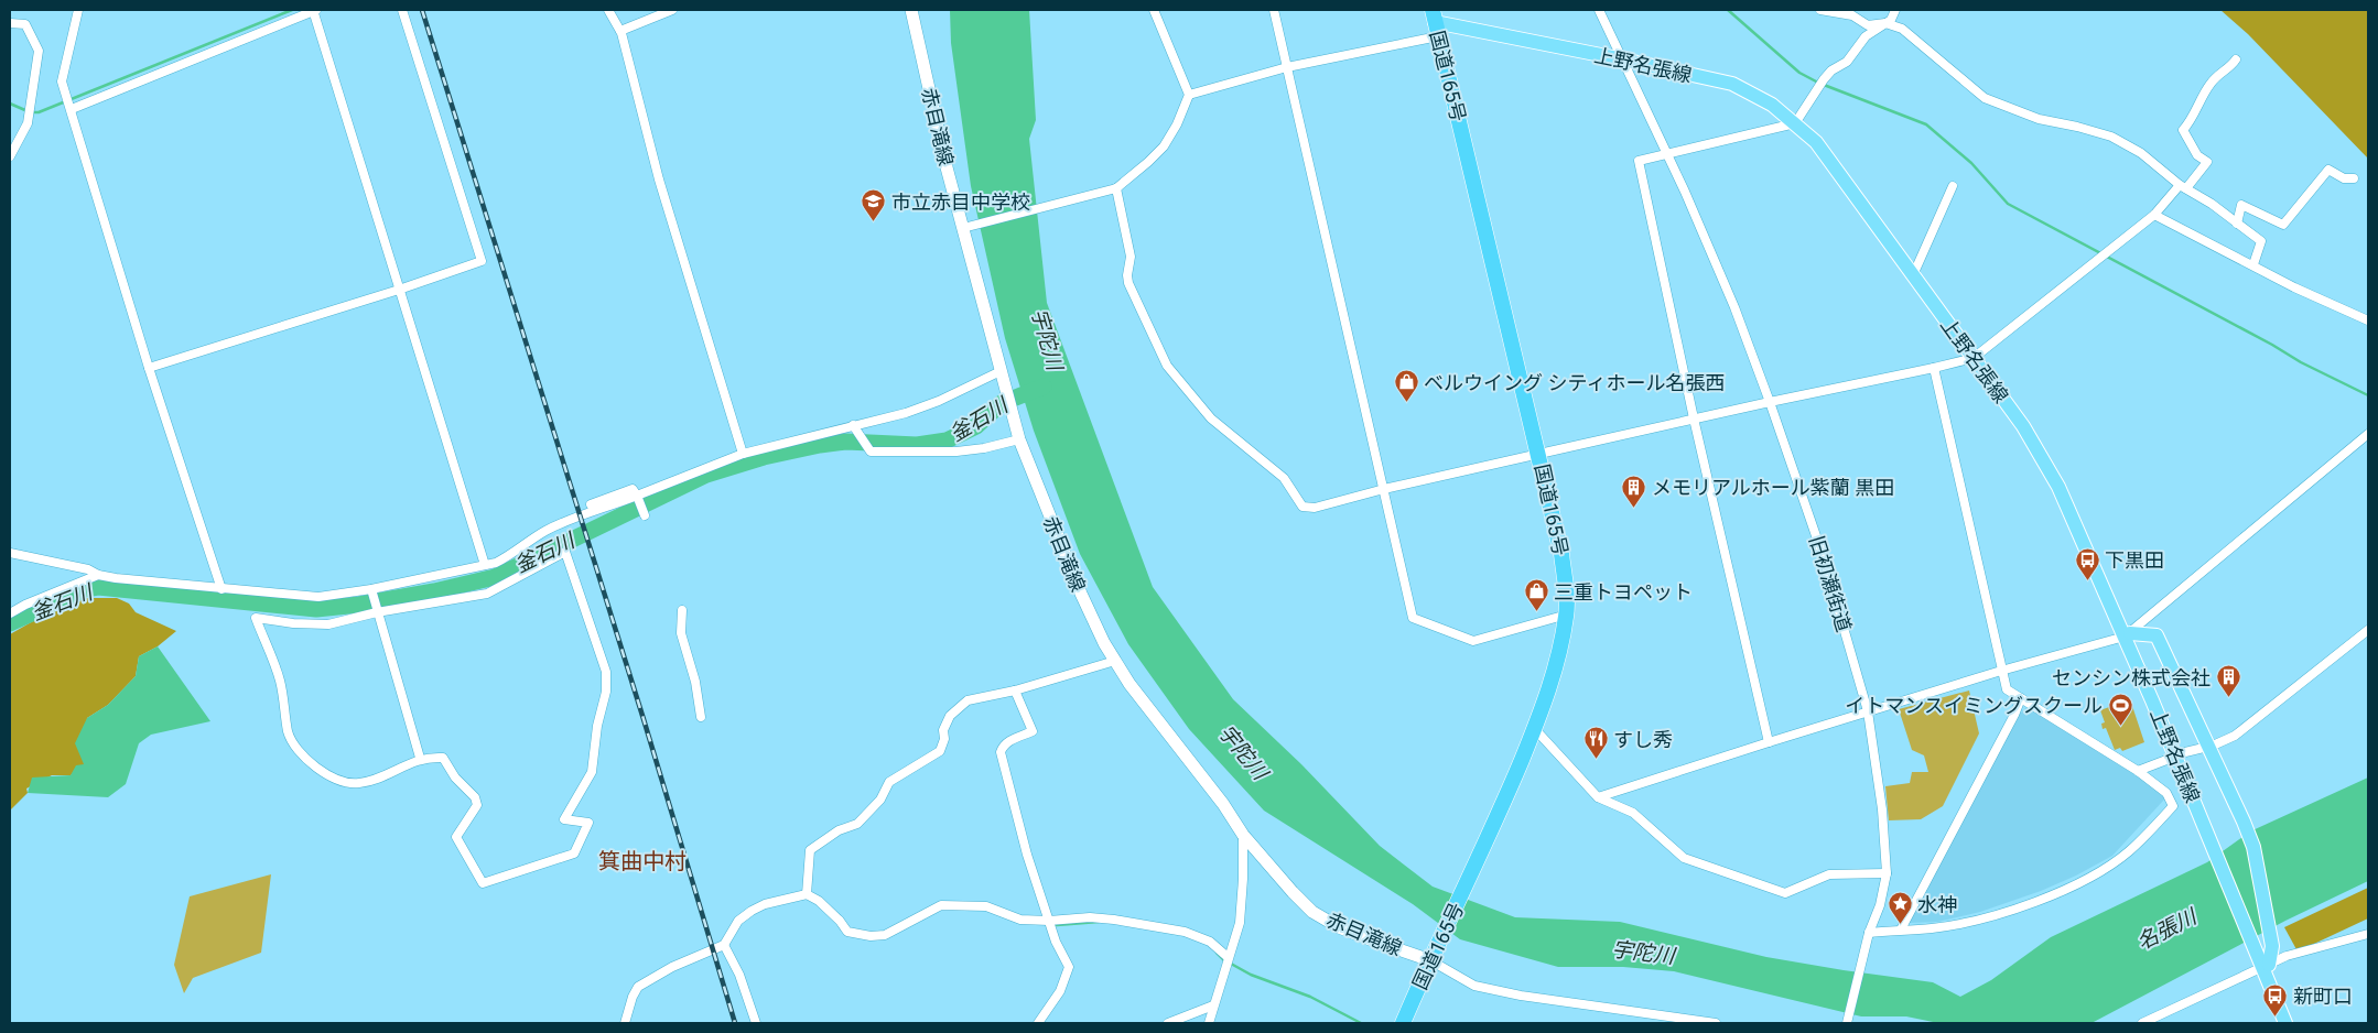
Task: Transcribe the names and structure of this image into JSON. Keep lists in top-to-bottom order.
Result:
{
  "streets": {
    "highway": ["国道165号"],
    "main road": ["上野名張線", "赤目滝線"],
    "street": ["旧初瀬街道"]
  },
  "crossings": [
    ["上野名張線", "国道165号"],
    ["上野名張線", "旧初瀬街道"],
    ["国道165号", "赤目滝線"]
  ],
  "districts": ["箕曲中村"],
  "water": ["宇陀川", "釜石川", "名張川"],
  "places": {
    "school or university": ["市立赤目中学校"],
    "shop": ["ベルウイング シティホール名張西", "三重トヨペット"],
    "building": ["メモリアルホール紫蘭 黒田", "センシン株式会社"],
    "bus stop": ["下黒田", "新町口"],
    "sports": ["イトマンスイミングスクール"],
    "restaurant": ["すし秀"],
    "place": ["水神"]
  }
}
